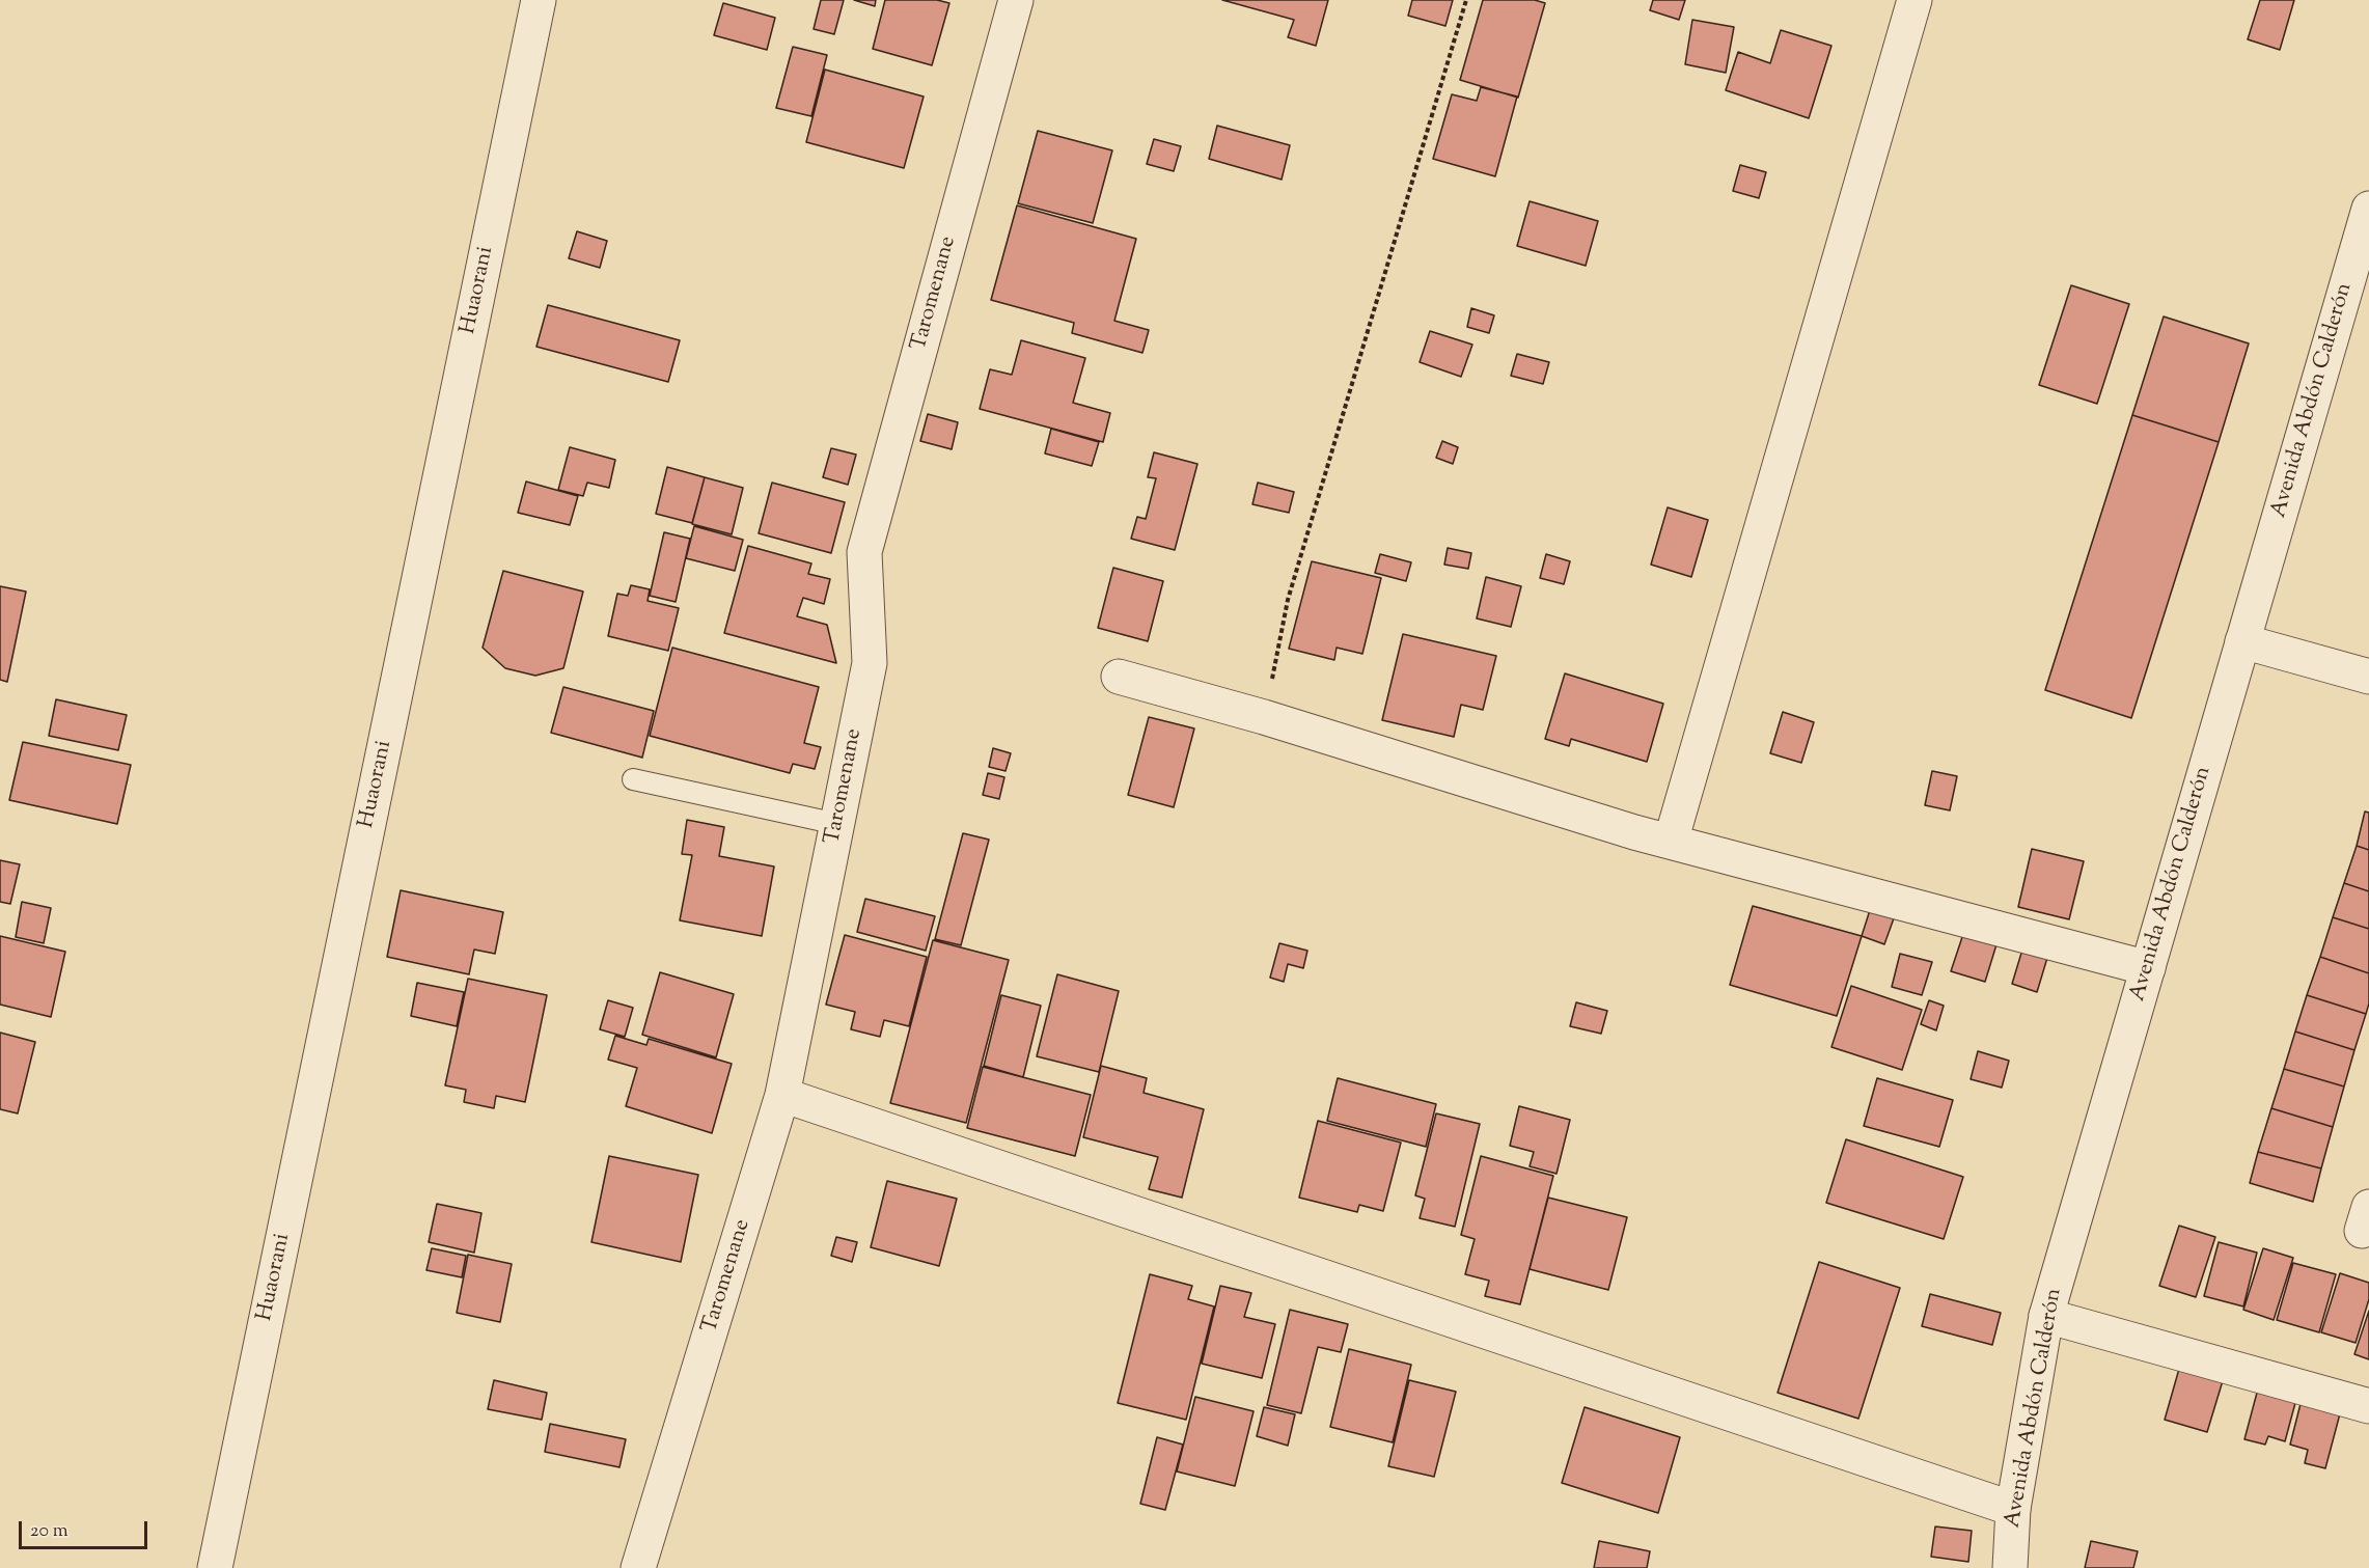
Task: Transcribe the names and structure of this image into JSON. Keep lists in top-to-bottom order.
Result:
{
  "streets": {
    "street": ["Huaorani", "Taromenane", "Avenida Abdón Calderón"]
  },
  "scale_bar": "20 m"
}
